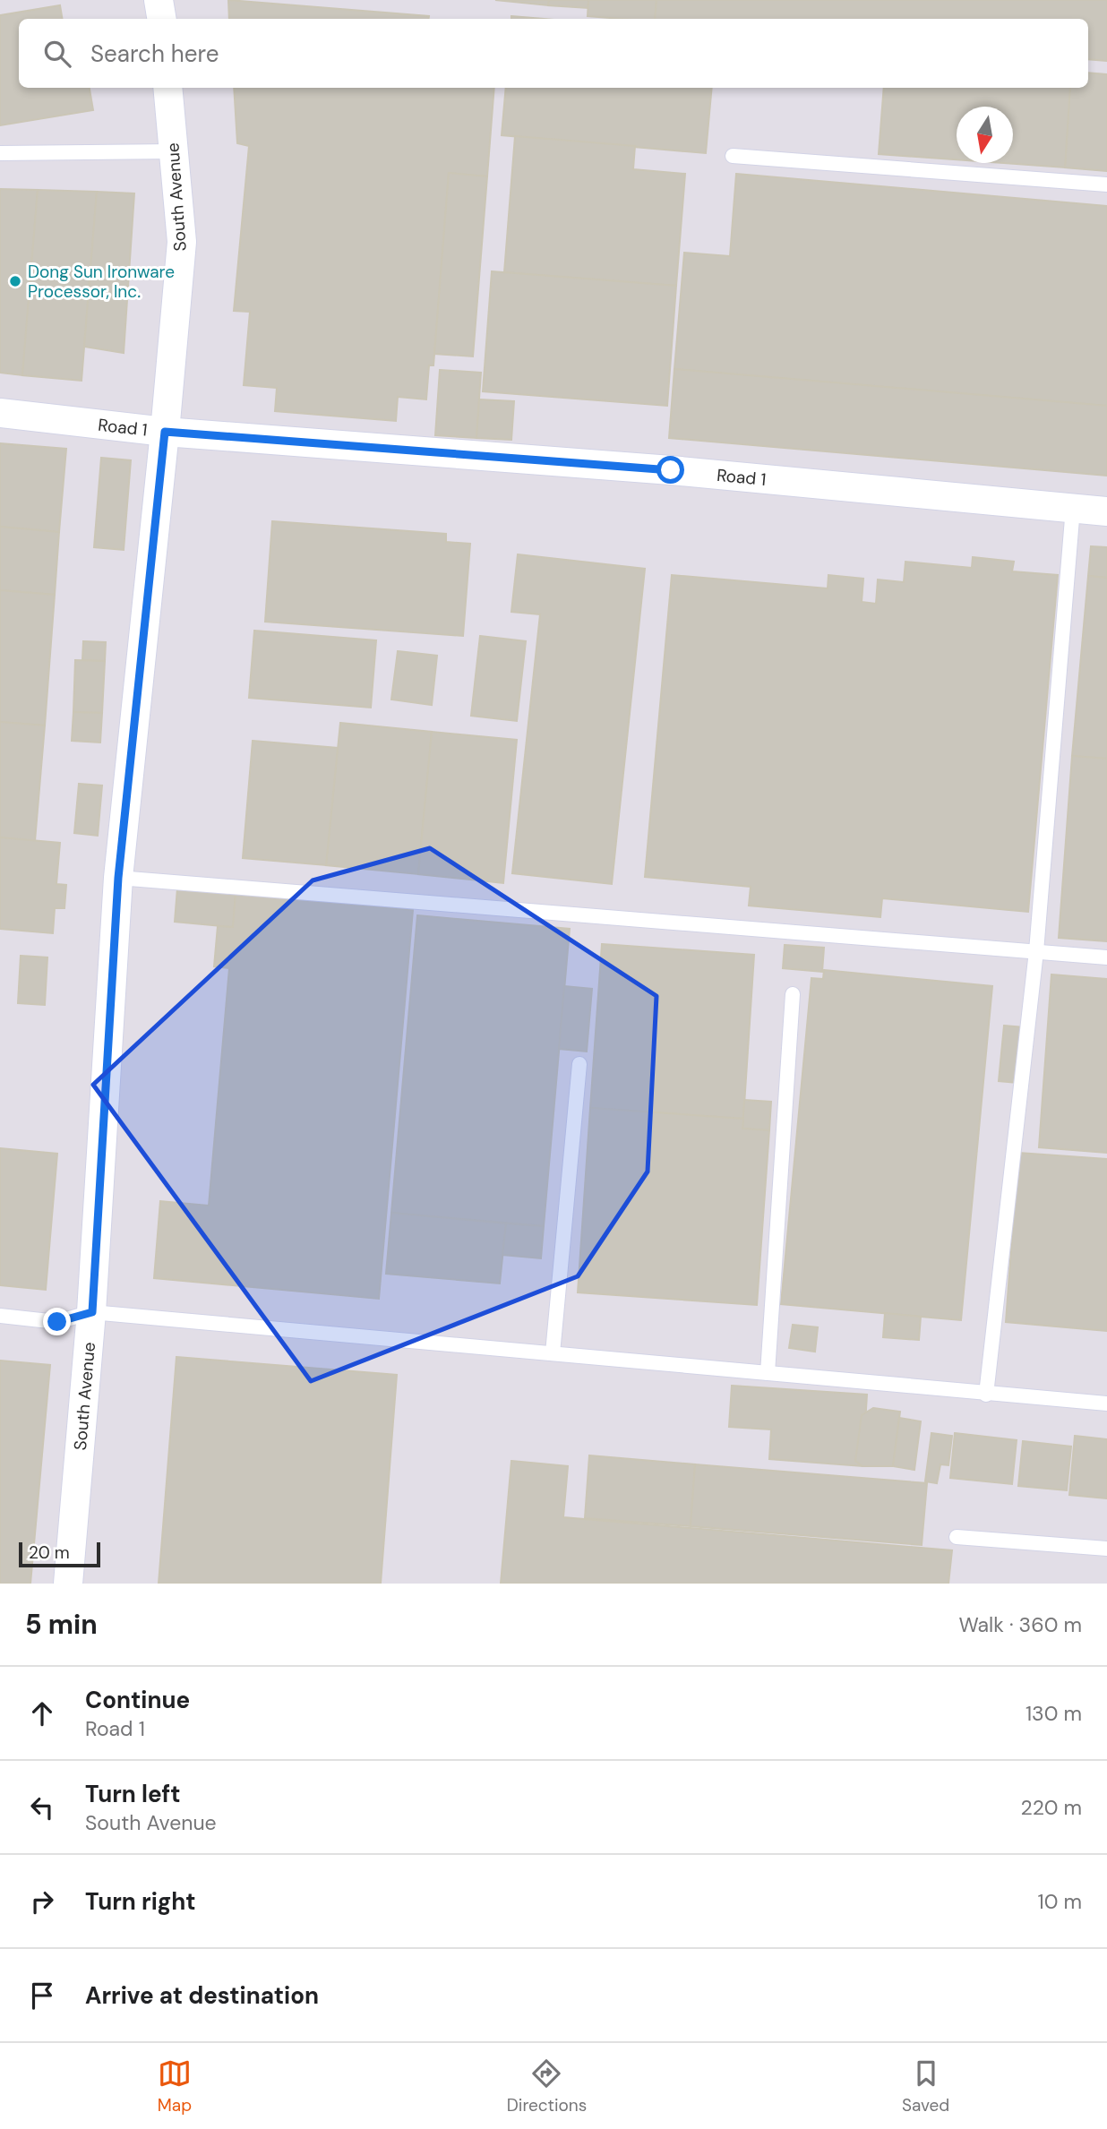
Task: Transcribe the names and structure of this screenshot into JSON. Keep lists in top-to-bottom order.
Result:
{
  "streets": {
    "street": ["South Avenue", "Road 1"]
  },
  "crossings": [
    ["South Avenue", "Road 1"]
  ],
  "places": ["Dong Sun Ironware Processor, Inc."],
  "scale_bar": "20 m",
  "north": "bottom",
  "page": {
    "search": "Search here",
    "scale": "20 m",
    "heading": ["5 min", "Walk · 360 m"],
    "list": [
      ["Continue", "Road 1", "130 m"],
      ["Turn left", "South Avenue", "220 m"],
      ["Turn right", "10 m"],
      "Arrive at destination"
    ],
    "nav": ["Map", "Directions", "Saved"]
  }
}
